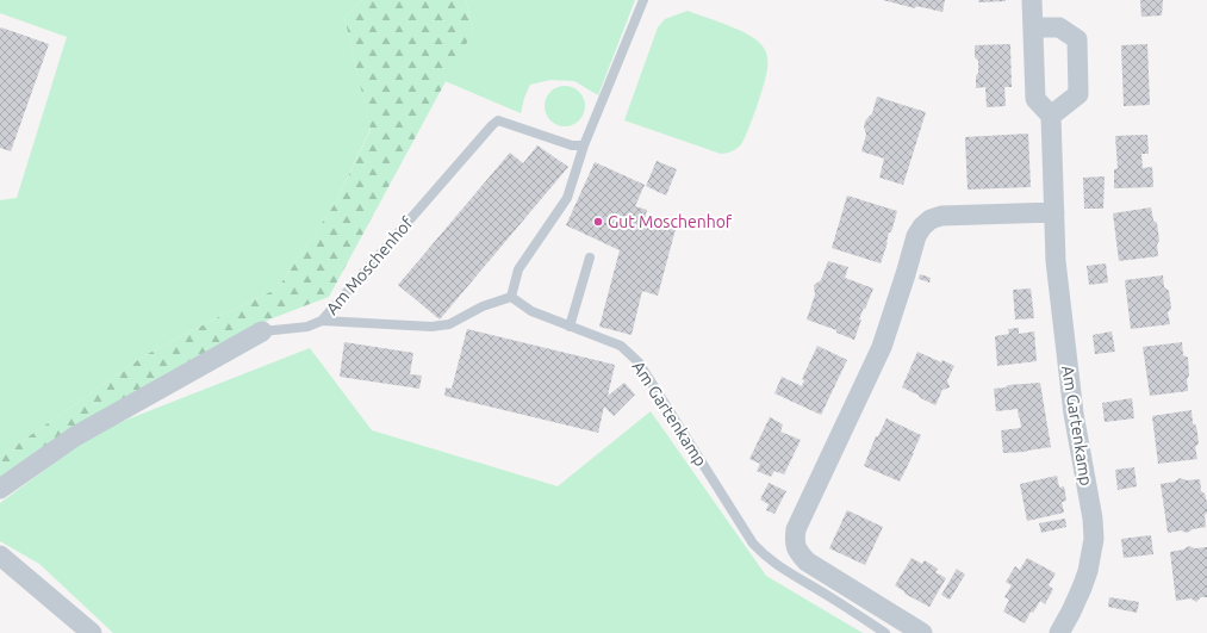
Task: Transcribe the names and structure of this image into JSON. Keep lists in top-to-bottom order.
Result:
{
  "streets": {
    "street": ["Am Moschenhof", "Am Gartenkamp"]
  },
  "places": ["Gut Moschenhof"]
}
